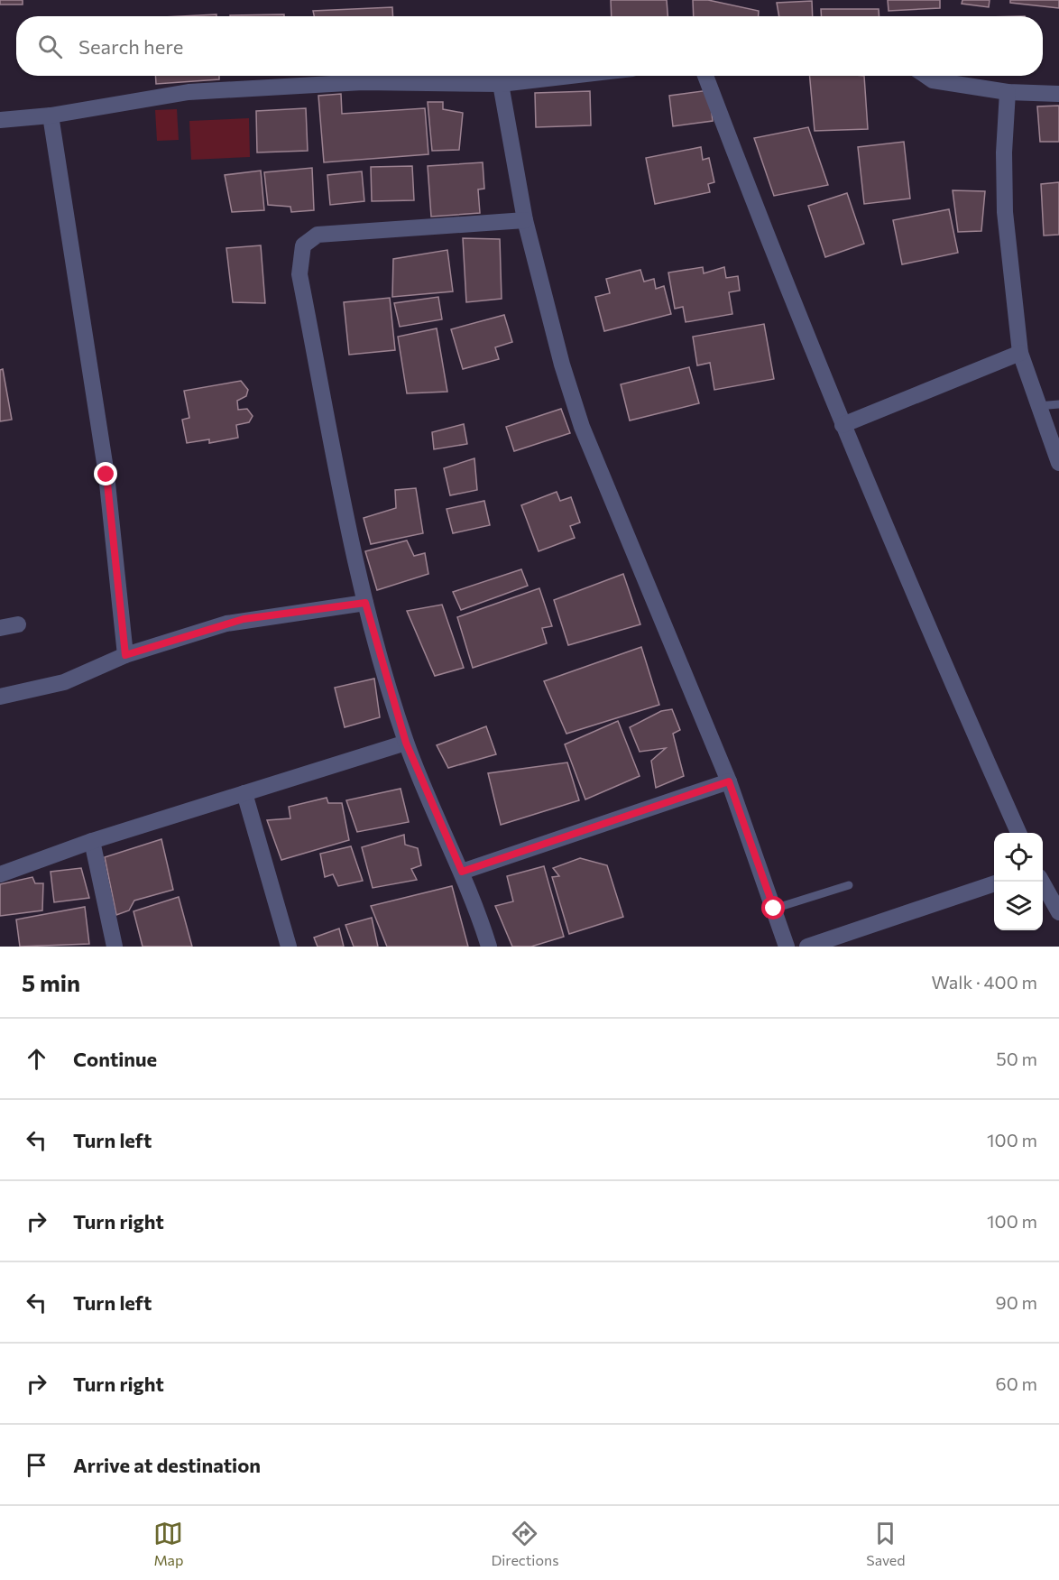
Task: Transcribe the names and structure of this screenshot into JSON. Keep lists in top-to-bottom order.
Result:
{
  "page": {
    "search": "Search here",
    "heading": ["5 min", "Walk · 400 m"],
    "list": [
      ["Continue", "50 m"],
      ["Turn left", "100 m"],
      ["Turn right", "100 m"],
      ["Turn left", "90 m"],
      ["Turn right", "60 m"],
      "Arrive at destination"
    ],
    "nav": ["Map", "Directions", "Saved"]
  }
}
